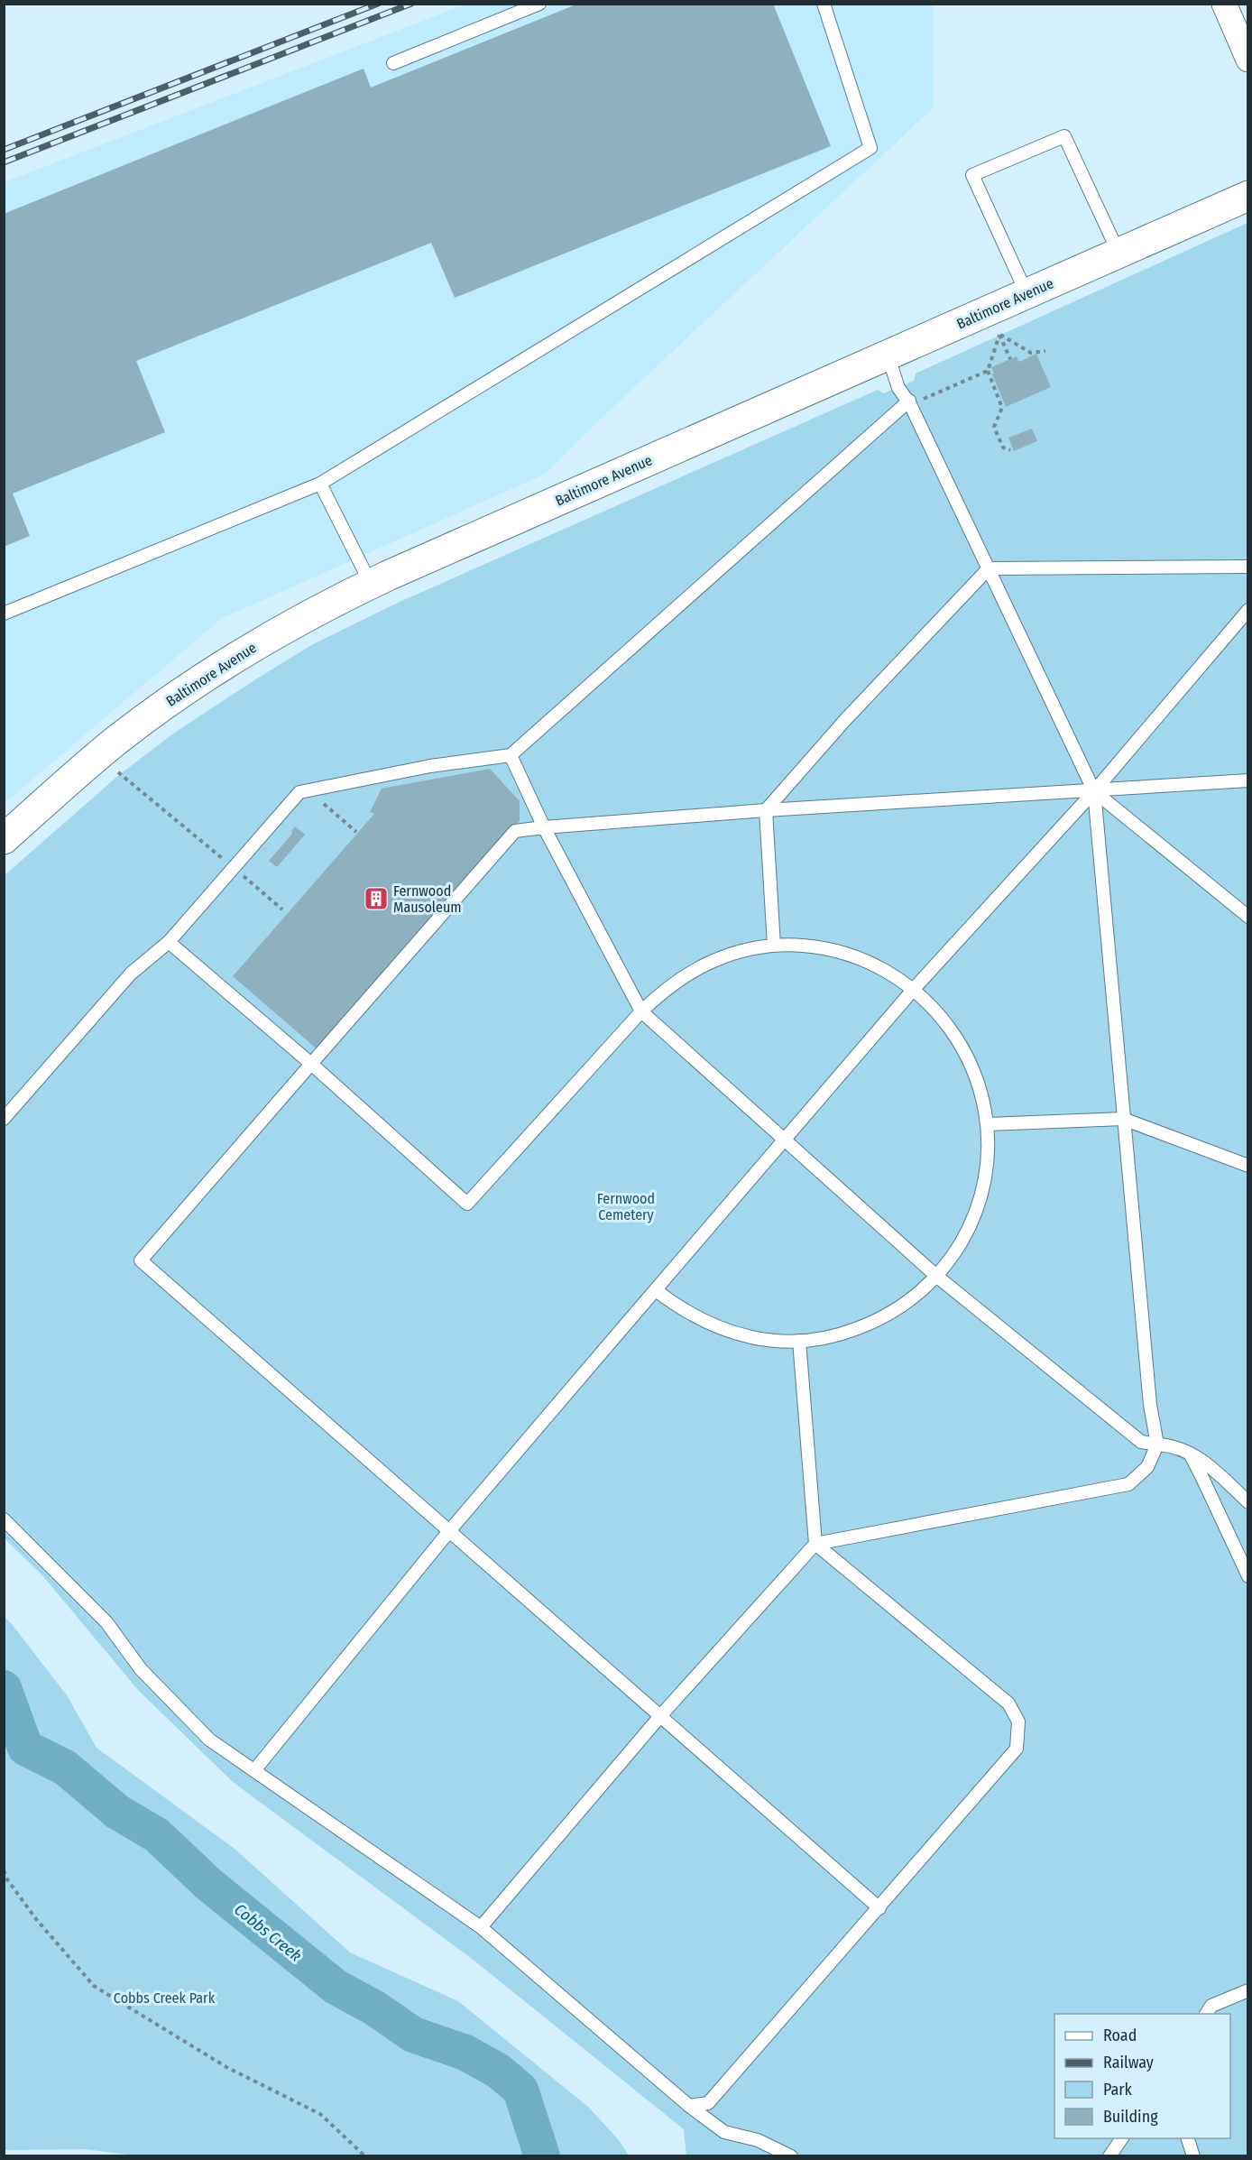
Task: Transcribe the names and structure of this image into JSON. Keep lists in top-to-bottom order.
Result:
{
  "streets": {
    "main road": ["Baltimore Avenue"]
  },
  "water": ["Cobbs Creek"],
  "parks": ["Fernwood Cemetery", "Cobbs Creek Park"],
  "places": {
    "building": ["Fernwood Mausoleum"]
  },
  "legend": [
    "Road",
    "Railway",
    "Park",
    "Building"
  ]
}
